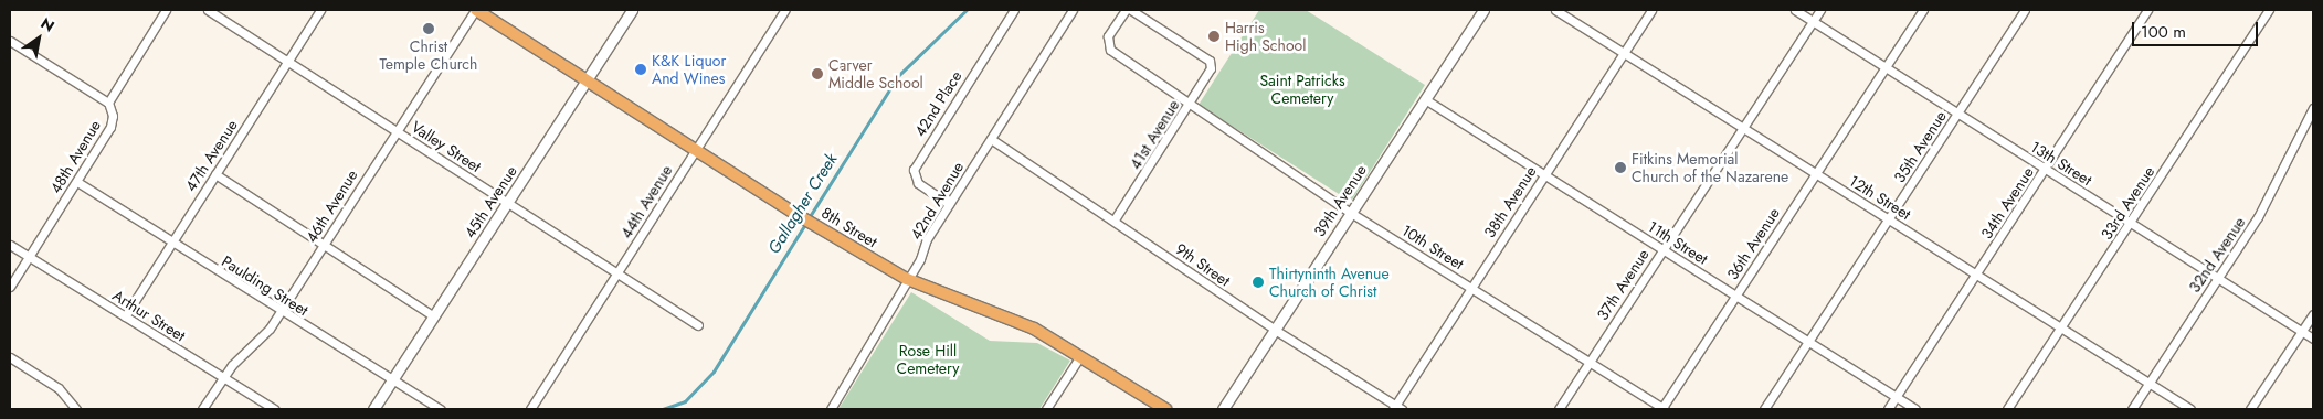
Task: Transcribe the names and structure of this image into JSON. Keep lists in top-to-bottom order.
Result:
{
  "streets": {
    "main road": ["8th Street"],
    "street": [
      "42nd Place",
      "41st Avenue",
      "Valley Street",
      "35th Avenue",
      "47th Avenue",
      "48th Avenue",
      "13th Street",
      "12th Street",
      "42nd Avenue",
      "39th Avenue",
      "45th Avenue",
      "44th Avenue",
      "38th Avenue",
      "34th Avenue",
      "33rd Avenue",
      "46th Avenue",
      "11th Street",
      "36th Avenue",
      "10th Street",
      "32nd Avenue",
      "9th Street",
      "37th Avenue",
      "Paulding Street",
      "Arthur Street"
    ]
  },
  "crossings": [
    ["42nd Place", "42nd Avenue"],
    ["41st Avenue", "10th Street"],
    ["41st Avenue", "9th Street"],
    ["Valley Street", "47th Avenue"],
    ["Valley Street", "45th Avenue"],
    ["Valley Street", "44th Avenue"],
    ["Valley Street", "46th Avenue"],
    ["35th Avenue", "13th Street"],
    ["35th Avenue", "12th Street"],
    ["35th Avenue", "11th Street"],
    ["47th Avenue", "Paulding Street"],
    ["47th Avenue", "Arthur Street"],
    ["48th Avenue", "Paulding Street"],
    ["48th Avenue", "Arthur Street"],
    ["13th Street", "34th Avenue"],
    ["13th Street", "33rd Avenue"],
    ["13th Street", "36th Avenue"],
    ["13th Street", "32nd Avenue"],
    ["13th Street", "37th Avenue"],
    ["12th Street", "38th Avenue"],
    ["12th Street", "34th Avenue"],
    ["12th Street", "33rd Avenue"],
    ["12th Street", "36th Avenue"],
    ["12th Street", "32nd Avenue"],
    ["12th Street", "37th Avenue"],
    ["42nd Avenue", "8th Street"],
    ["42nd Avenue", "9th Street"],
    ["39th Avenue", "11th Street"],
    ["39th Avenue", "10th Street"],
    ["39th Avenue", "9th Street"],
    ["45th Avenue", "8th Street"],
    ["45th Avenue", "Paulding Street"],
    ["44th Avenue", "8th Street"],
    ["38th Avenue", "11th Street"],
    ["38th Avenue", "10th Street"],
    ["38th Avenue", "9th Street"],
    ["34th Avenue", "11th Street"],
    ["46th Avenue", "8th Street"],
    ["46th Avenue", "Paulding Street"],
    ["46th Avenue", "Arthur Street"],
    ["11th Street", "36th Avenue"],
    ["11th Street", "37th Avenue"],
    ["36th Avenue", "10th Street"],
    ["10th Street", "37th Avenue"]
  ],
  "water": ["Gallagher Creek"],
  "parks": ["Saint Patricks Cemetery", "Rose Hill Cemetery"],
  "places": [
    "Christ Temple Church",
    "Harris High School",
    "K&K Liquor And Wines",
    "Carver Middle School",
    "Fitkins Memorial Church of the Nazarene",
    "Thirtyninth Avenue Church of Christ"
  ],
  "scale_bar": "100 m",
  "north": "top right"
}
